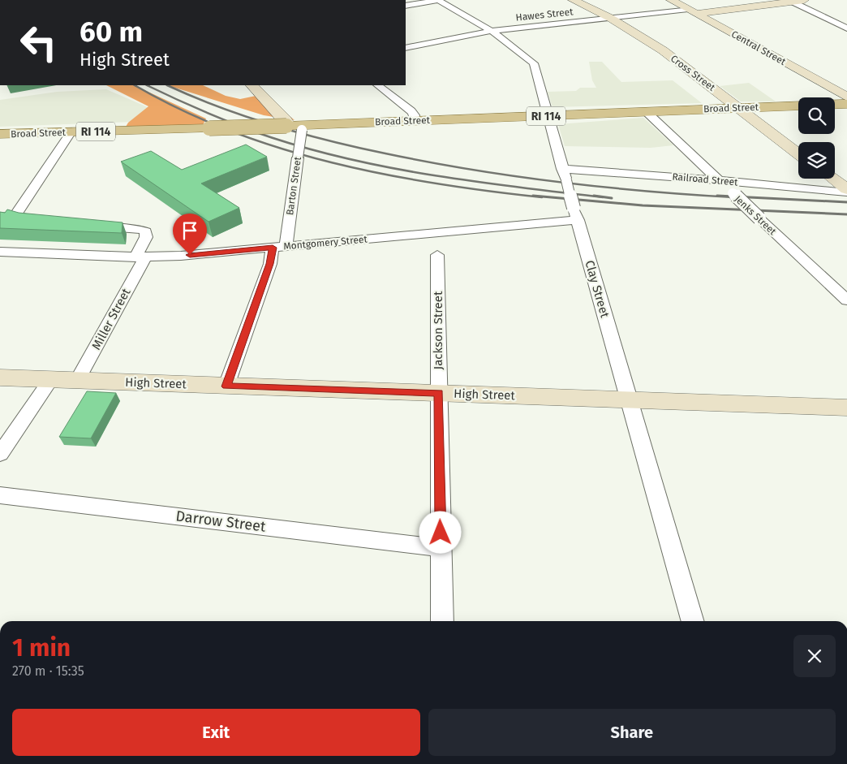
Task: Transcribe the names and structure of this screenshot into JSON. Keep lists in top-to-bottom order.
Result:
{
  "streets": {
    "main road": [
      "Central Street",
      "Cross Street",
      "Broad Street",
      "RI 114",
      "High Street"
    ],
    "street": [
      "Hawes Street",
      "Railroad Street",
      "Barton Street",
      "Jenks Street",
      "Montgomery Street",
      "Clay Street",
      "Miller Street",
      "Jackson Street",
      "Darrow Street"
    ]
  },
  "crossings": [
    ["Hawes Street", "Central Street"],
    ["Hawes Street", "Cross Street"],
    ["Hawes Street", "Clay Street"],
    ["Cross Street", "Broad Street"],
    ["Broad Street", "Barton Street"],
    ["Broad Street", "Jenks Street"],
    ["Broad Street", "Clay Street"],
    ["Railroad Street", "Jenks Street"],
    ["Railroad Street", "Clay Street"],
    ["Barton Street", "Montgomery Street"],
    ["Barton Street", "High Street"],
    ["Montgomery Street", "Clay Street"],
    ["Montgomery Street", "Miller Street"],
    ["Montgomery Street", "Jackson Street"],
    ["Clay Street", "High Street"],
    ["Miller Street", "High Street"],
    ["Jackson Street", "High Street"],
    ["Jackson Street", "Darrow Street"]
  ],
  "page": {
    "turn": ["60 m", "High Street"],
    "heading": ["1 min", "270 m · 15:35"],
    "buttons": ["Exit", "Share"]
  }
}
